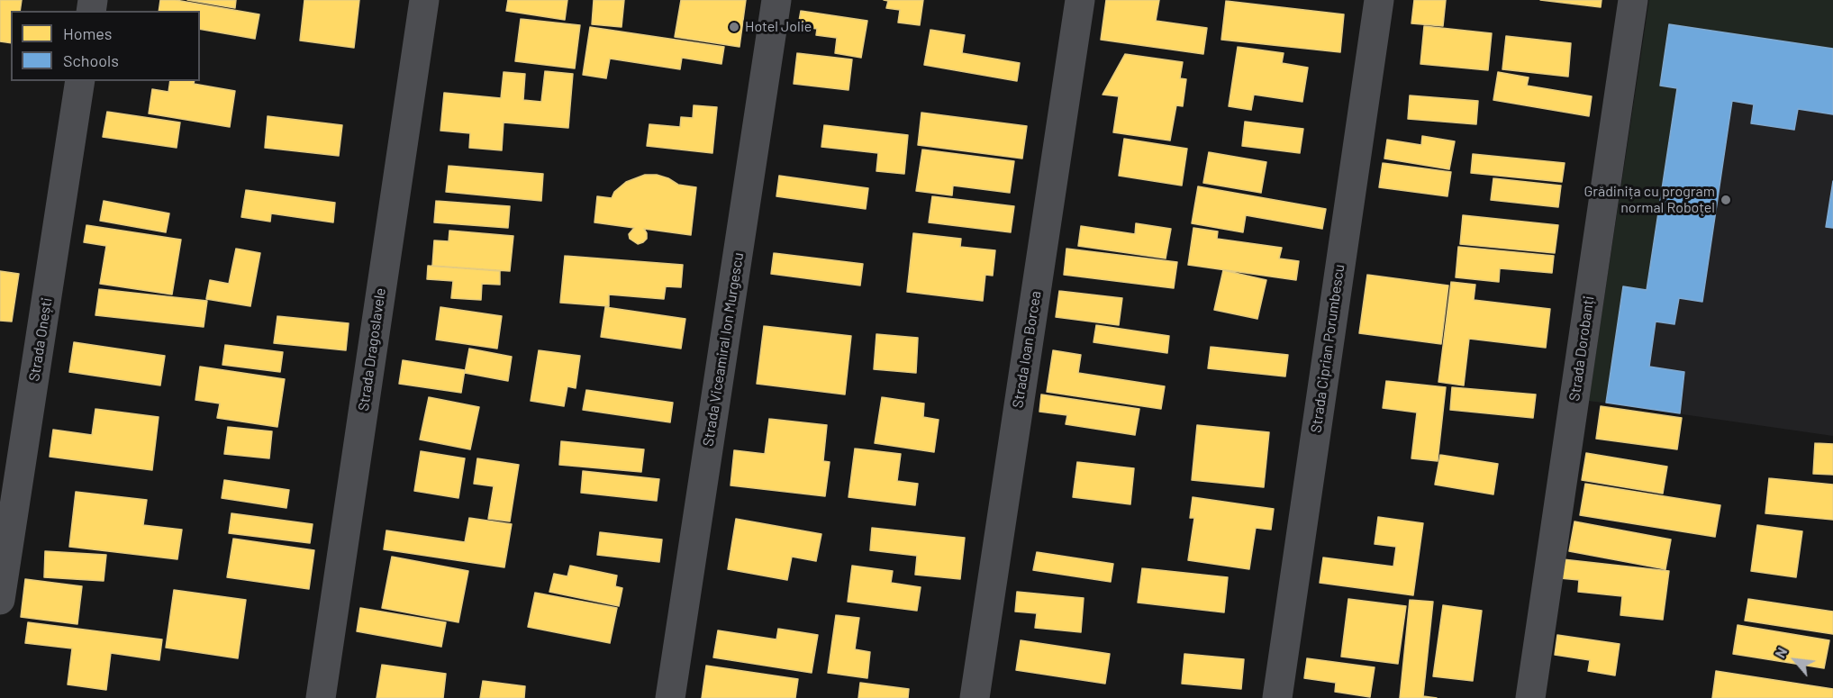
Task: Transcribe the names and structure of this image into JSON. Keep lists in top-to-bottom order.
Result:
{
  "streets": {
    "street": [
      "Strada Onești",
      "Strada Ciprian Porumbescu",
      "Strada Dorobanți",
      "Strada Dragoslavele",
      "Strada Viceamiral Ion Murgescu",
      "Strada Ioan Borcea"
    ]
  },
  "places": ["Hotel Jolie", "Grădinița cu program normal Roboțel"],
  "legend": ["Homes", "Schools"],
  "north": "top left"
}
